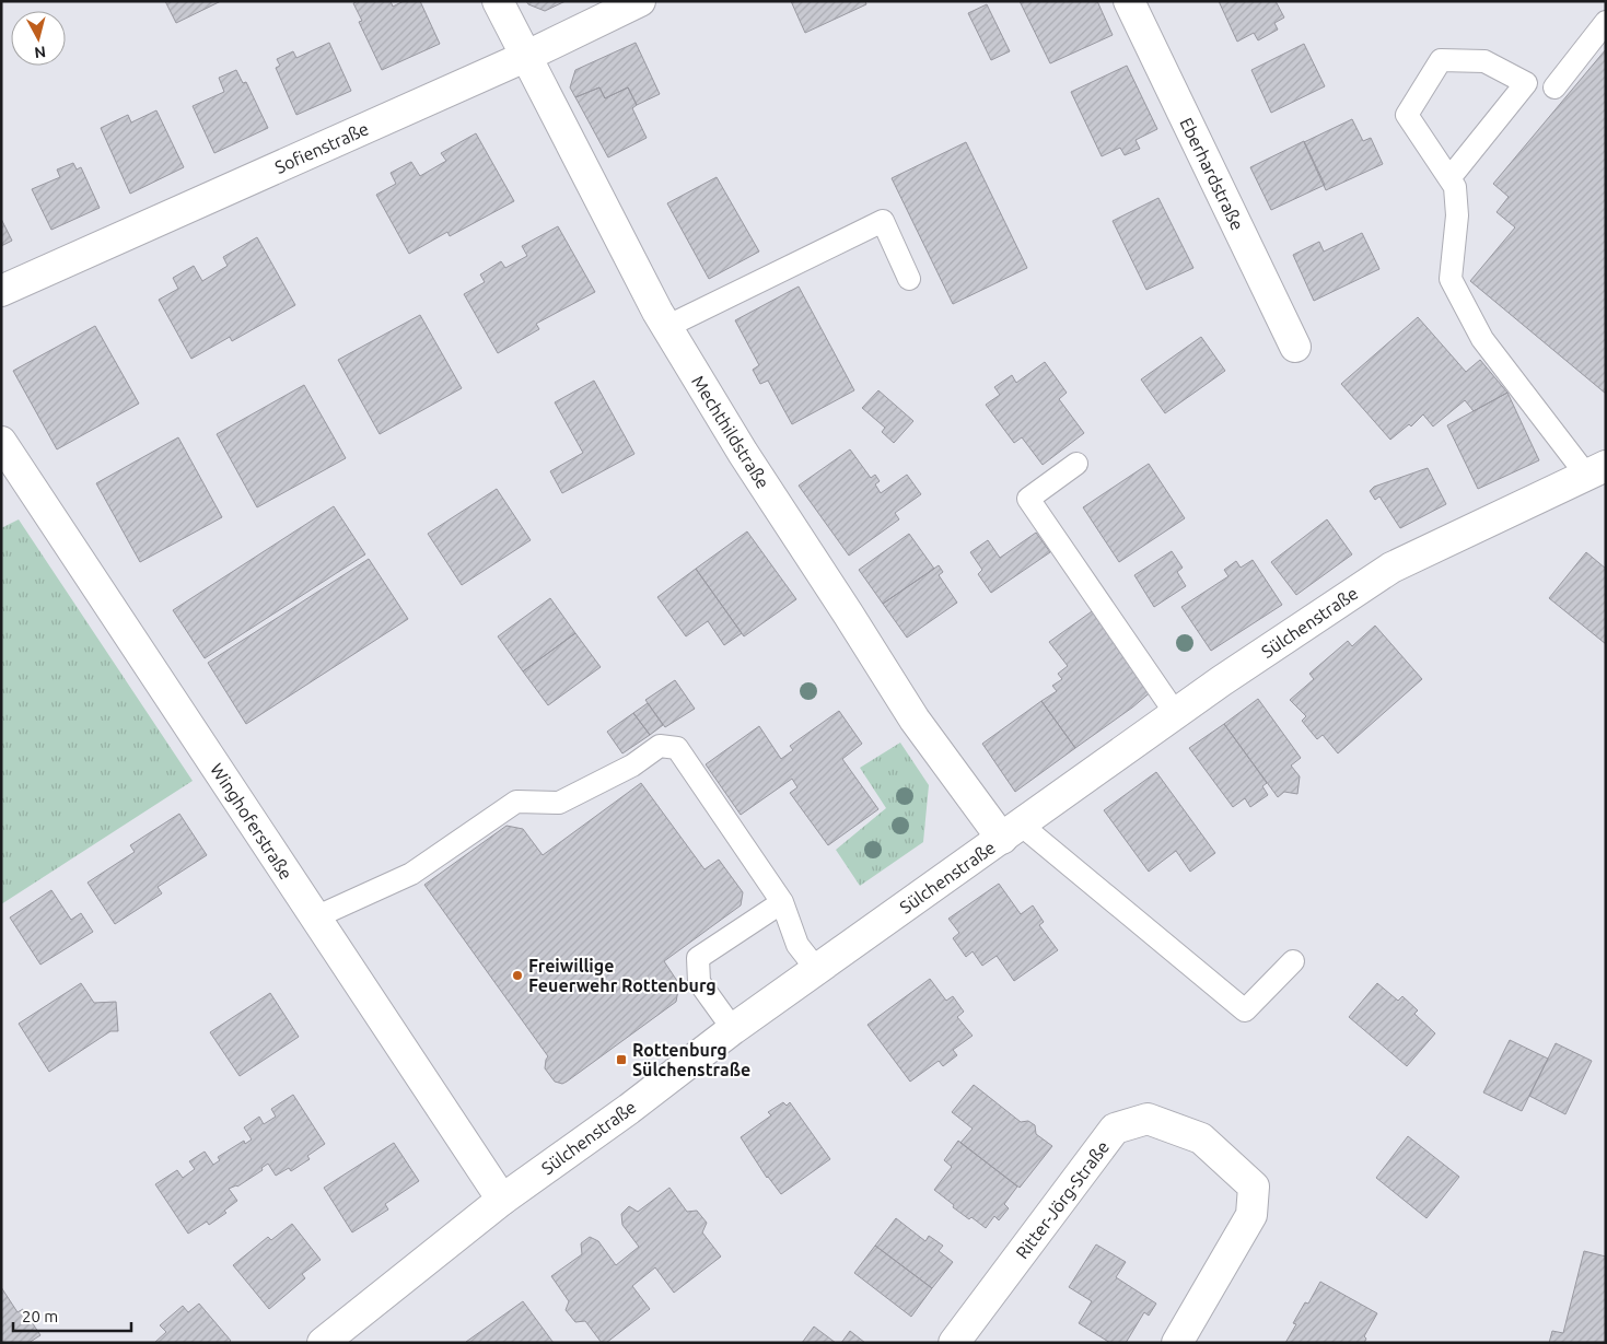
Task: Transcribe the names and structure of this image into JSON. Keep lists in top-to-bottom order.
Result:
{
  "streets": {
    "street": [
      "Sofienstraße",
      "Eberhardstraße",
      "Mechthildstraße",
      "Sülchenstraße",
      "Winghoferstraße",
      "Ritter-Jörg-Straße"
    ]
  },
  "crossings": [
    ["Sofienstraße", "Mechthildstraße"],
    ["Mechthildstraße", "Sülchenstraße"],
    ["Sülchenstraße", "Winghoferstraße"]
  ],
  "places": {
    "other": ["Freiwillige Feuerwehr Rottenburg"],
    "transit": ["Rottenburg Sülchenstraße"]
  },
  "scale_bar": "20 m",
  "north": "bottom"
}
